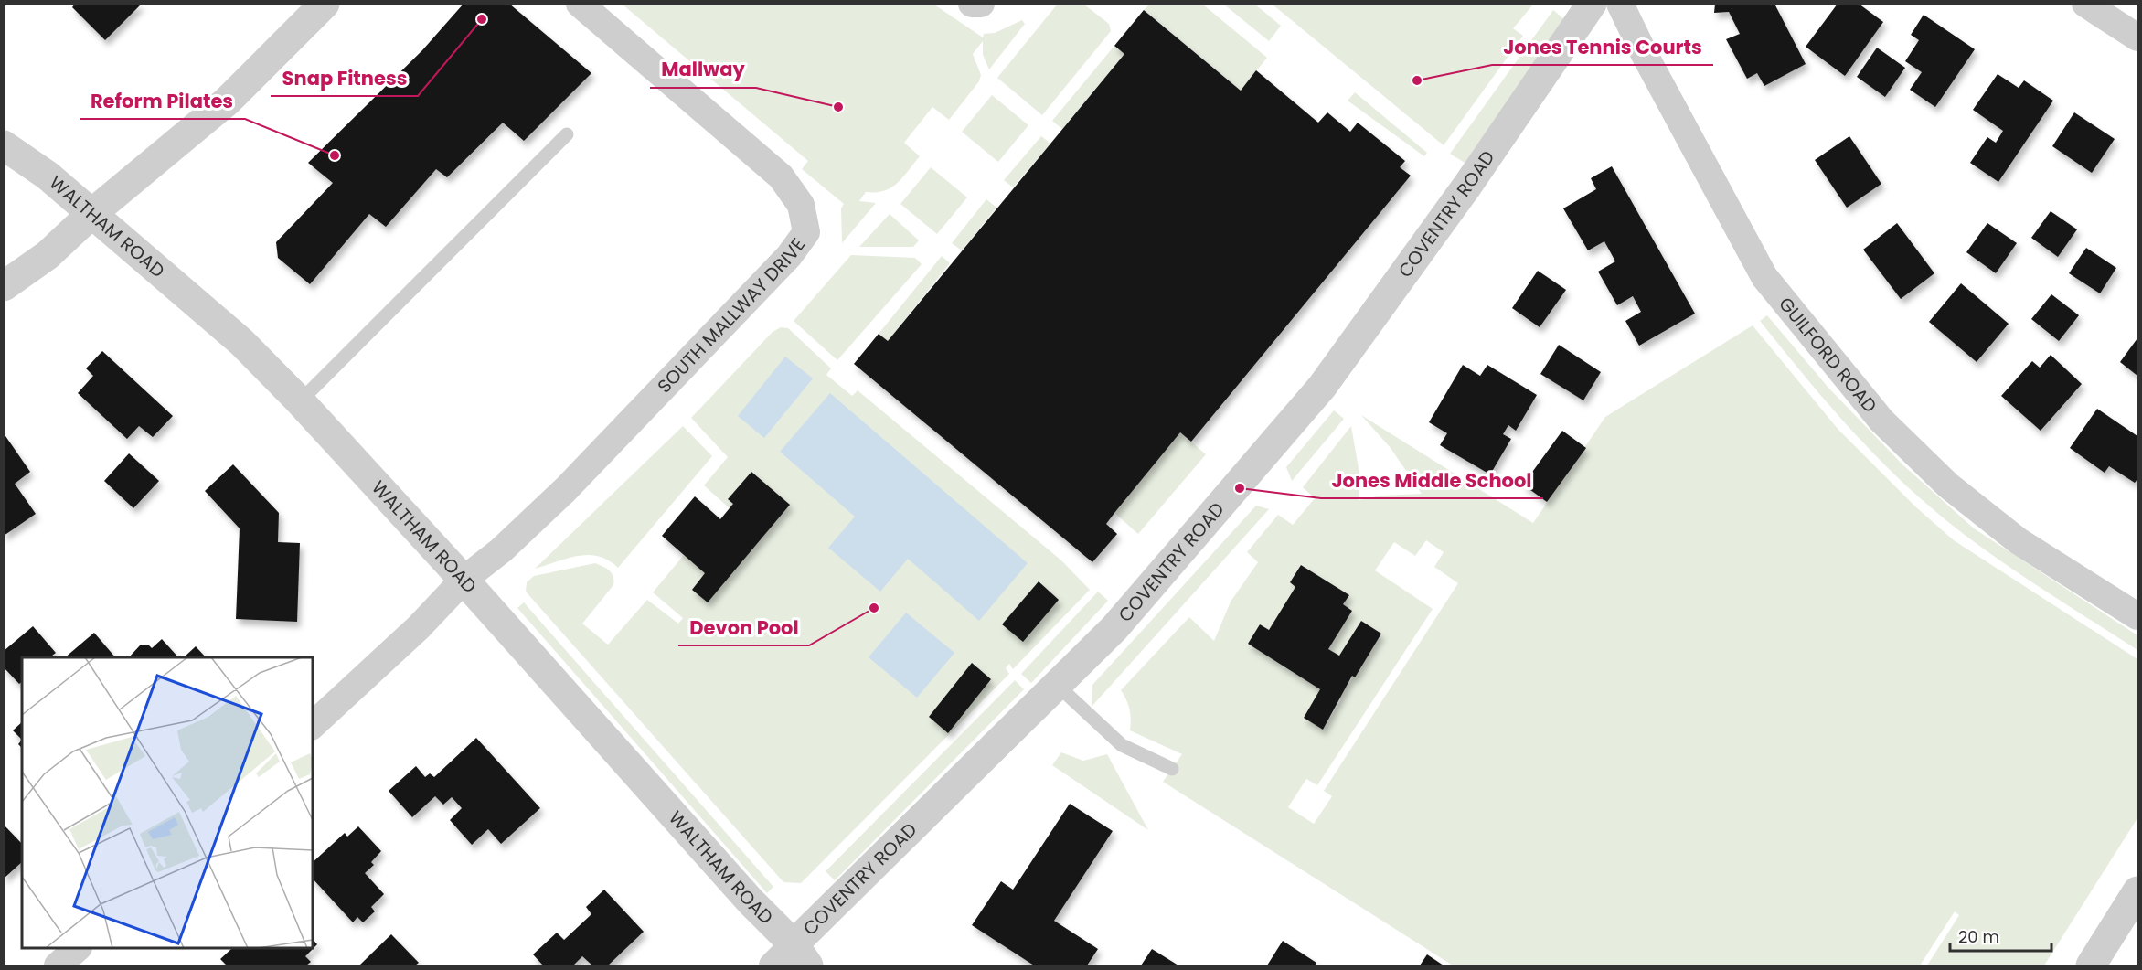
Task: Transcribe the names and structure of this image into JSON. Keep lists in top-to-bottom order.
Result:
{
  "streets": {
    "street": [
      "COVENTRY ROAD",
      "WALTHAM ROAD",
      "SOUTH MALLWAY DRIVE",
      "GUILFORD ROAD"
    ]
  },
  "crossings": [
    ["COVENTRY ROAD", "WALTHAM ROAD"],
    ["WALTHAM ROAD", "SOUTH MALLWAY DRIVE"]
  ],
  "places": [
    "Snap Fitness",
    "Jones Tennis Courts",
    "Mallway",
    "Reform Pilates",
    "Jones Middle School",
    "Devon Pool"
  ],
  "scale_bar": "20 m"
}
